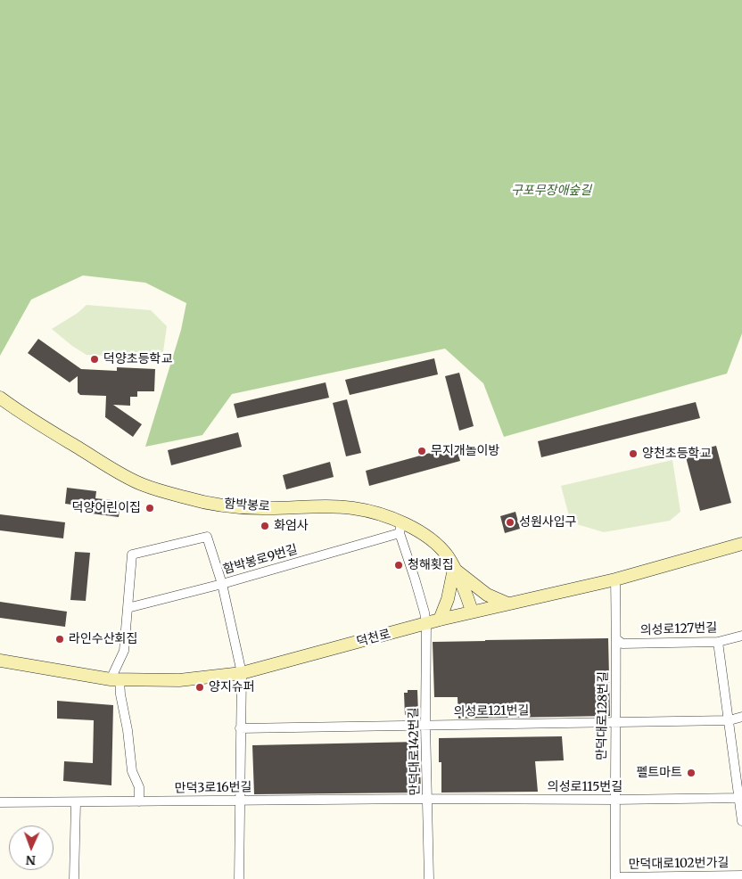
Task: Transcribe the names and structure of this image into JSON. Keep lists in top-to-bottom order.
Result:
{
  "streets": {
    "main road": ["함박봉로", "덕천로"],
    "street": [
      "함박봉로9번길",
      "의성로127번길",
      "의성로121번길",
      "만덕대로128번길",
      "만덕대로142번길",
      "의성로115번길",
      "만덕3로16번길",
      "만덕대로102번가길"
    ]
  },
  "crossings": [
    ["함박봉로", "함박봉로9번길"],
    ["함박봉로", "덕천로"],
    ["함박봉로", "만덕대로142번길"],
    ["함박봉로9번길", "만덕대로142번길"],
    ["의성로127번길", "만덕대로128번길"],
    ["덕천로", "만덕대로128번길"],
    ["덕천로", "만덕대로142번길"],
    ["의성로121번길", "만덕대로128번길"],
    ["의성로121번길", "만덕대로142번길"],
    ["만덕대로128번길", "의성로115번길"],
    ["만덕대로128번길", "만덕대로102번가길"],
    ["만덕대로142번길", "의성로115번길"],
    ["만덕대로142번길", "만덕3로16번길"],
    ["의성로115번길", "만덕3로16번길"]
  ],
  "parks": ["구포무장애숲길"],
  "places": [
    "덕양초등학교",
    "무지개놀이방",
    "양천초등학교",
    "덕양어린이집",
    "성원사입구",
    "화엄사",
    "청해횟집",
    "라인수산회집",
    "양지슈퍼",
    "펠트마트"
  ],
  "north": "bottom"
}
